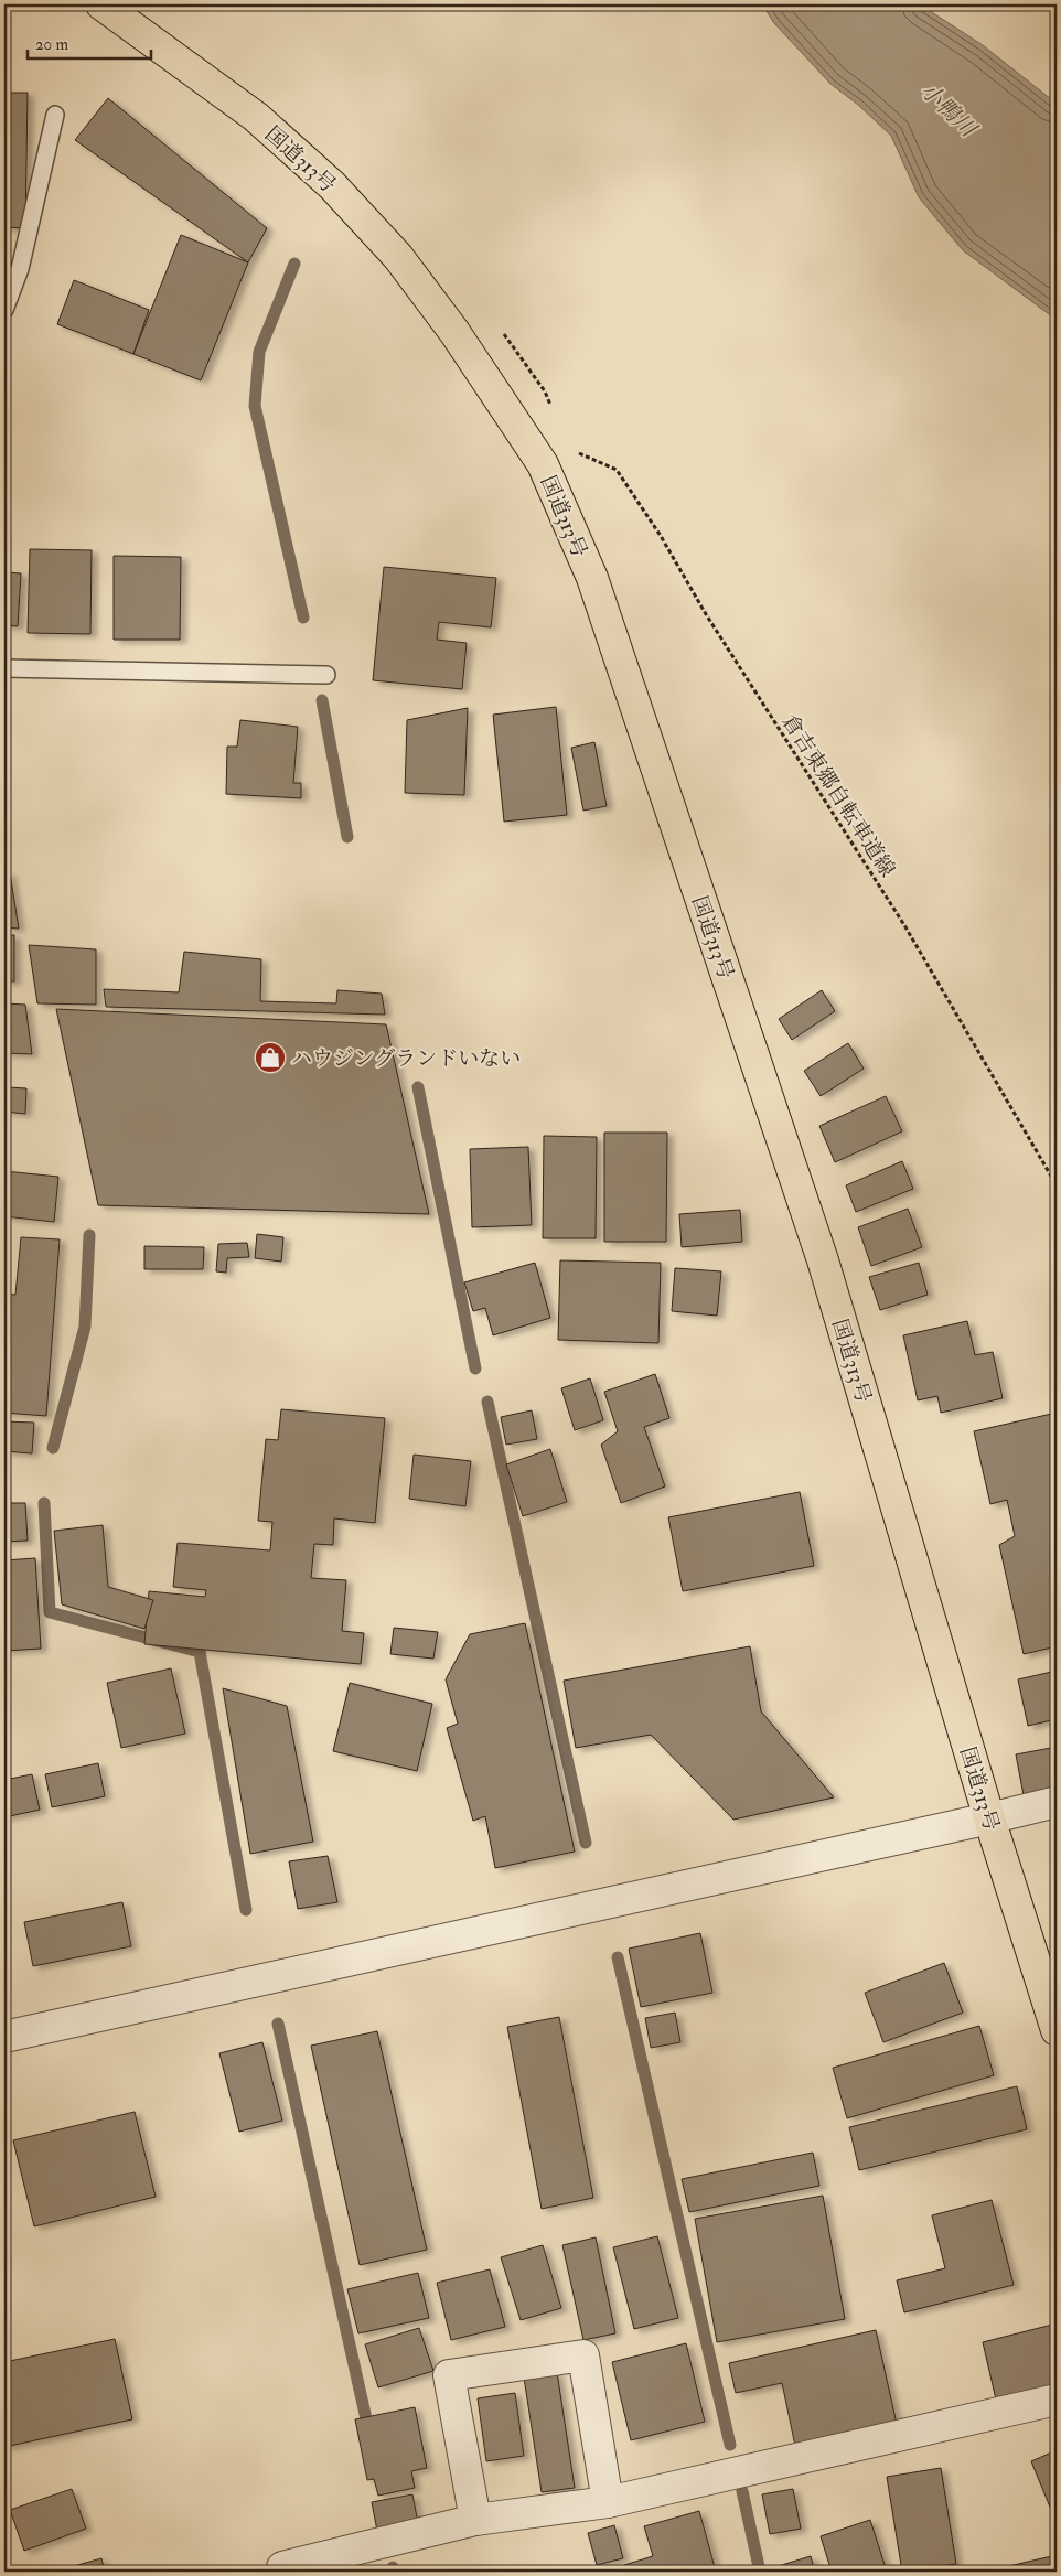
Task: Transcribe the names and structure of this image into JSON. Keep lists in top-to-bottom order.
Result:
{
  "streets": {
    "highway": ["国道313号"],
    "path": ["倉吉東郷自転車道線"]
  },
  "water": ["小鴨川"],
  "places": {
    "shop": ["ハウジングランドいない"]
  },
  "scale_bar": "20 m"
}
